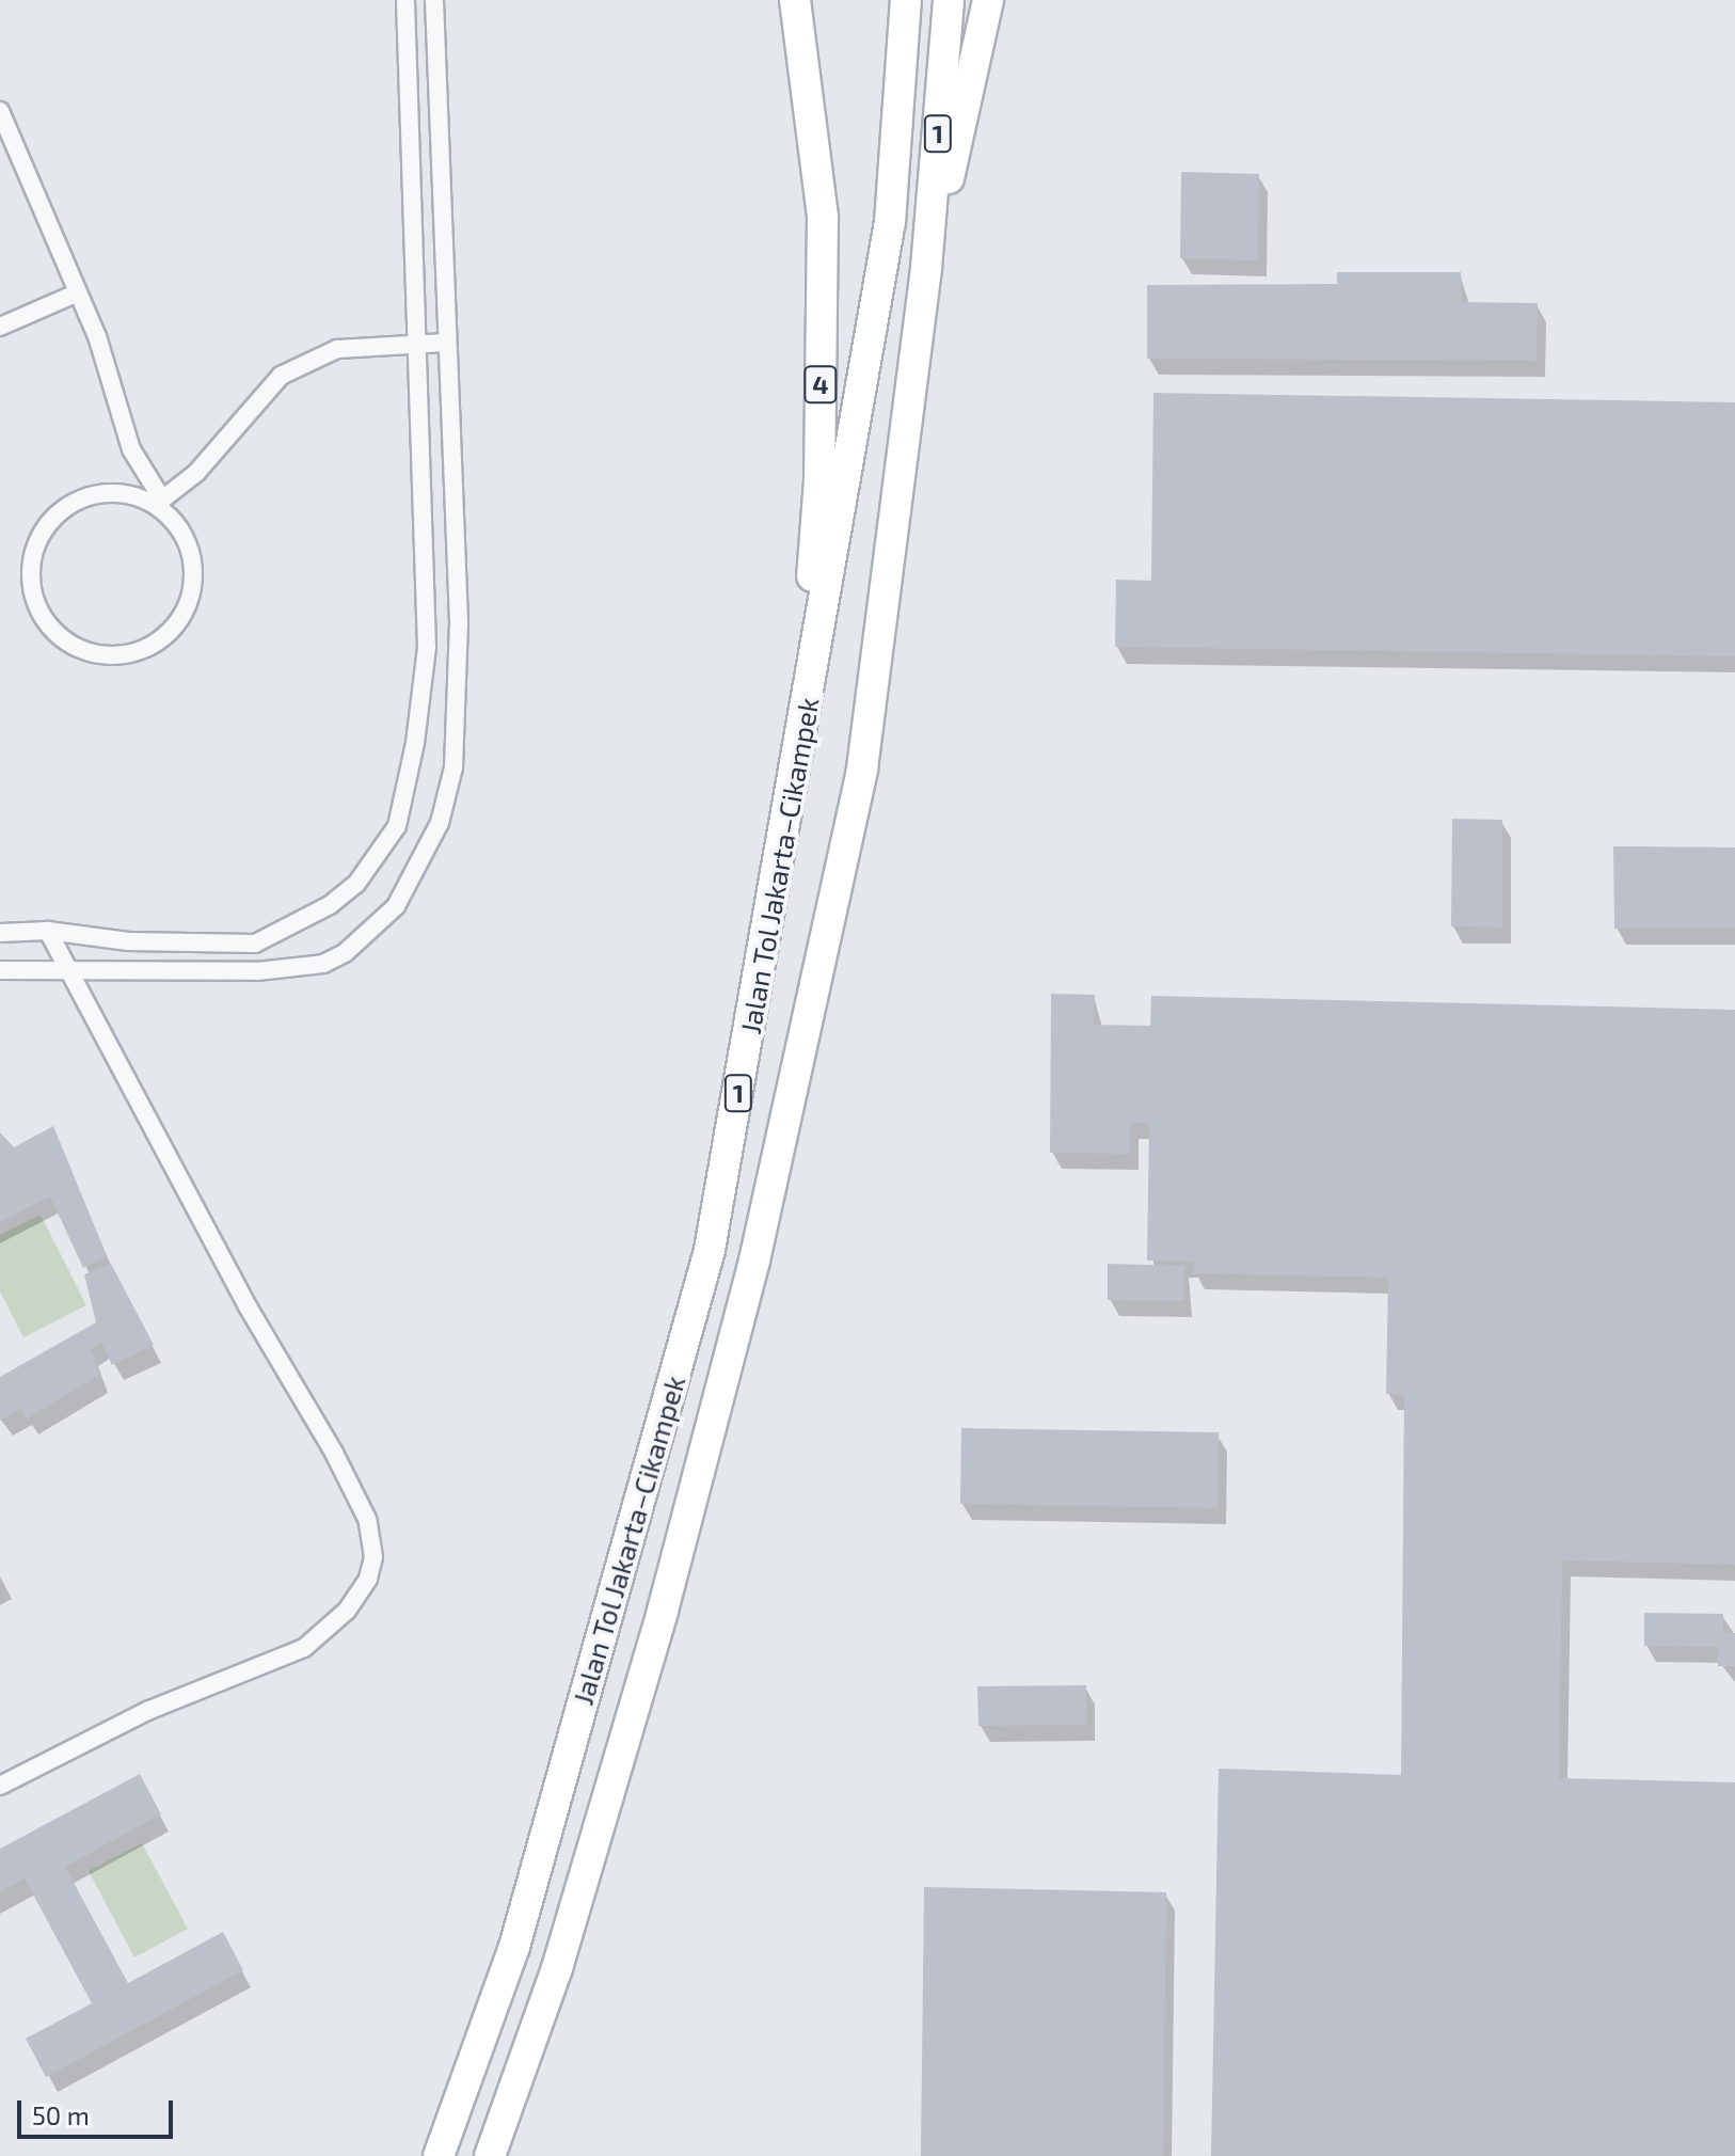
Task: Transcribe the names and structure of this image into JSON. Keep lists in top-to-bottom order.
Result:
{
  "streets": {
    "highway": ["1", "4", "Jalan Tol Jakarta–Cikampek"]
  },
  "crossings": [
    ["4", "Jalan Tol Jakarta–Cikampek"]
  ],
  "scale_bar": "50 m"
}
